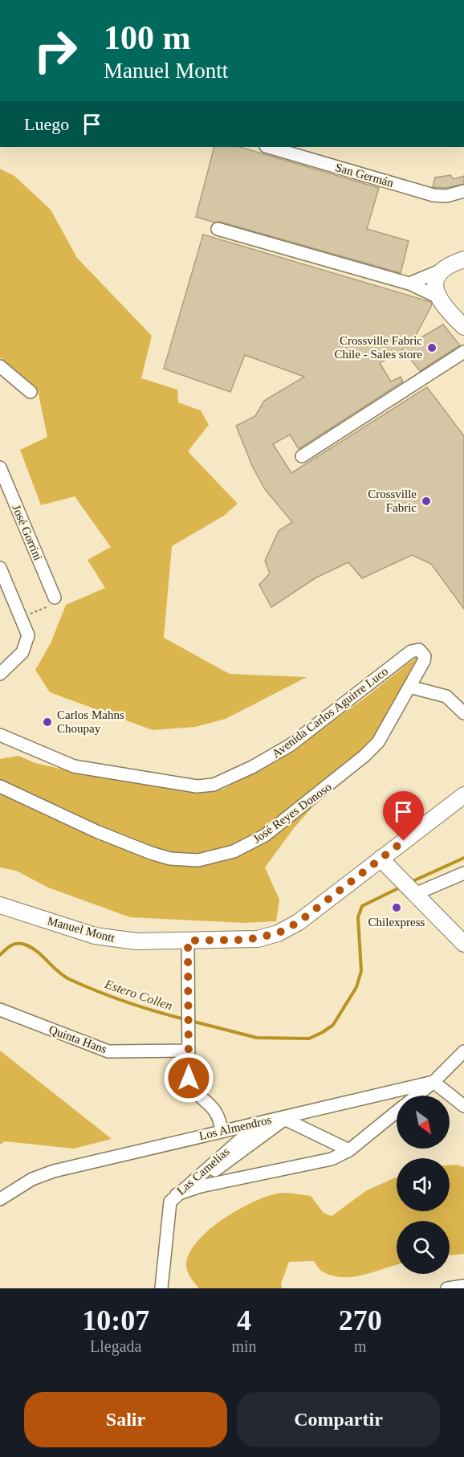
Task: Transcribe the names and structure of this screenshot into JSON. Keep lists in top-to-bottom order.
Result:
{
  "streets": {
    "main road": ["Manuel Montt"],
    "street": [
      "San Germán",
      "José Gorrini",
      "Avenida Carlos Aguirre Luco",
      "José Reyes Donoso",
      "Quinta Hans",
      "Los Almendros",
      "Las Camelias"
    ]
  },
  "crossings": [
    ["Avenida Carlos Aguirre Luco", "José Reyes Donoso"],
    ["Los Almendros", "Las Camelias"]
  ],
  "water": ["Estero Collen"],
  "places": [
    "Crossville Fabric Chile - Sales store",
    "Crossville Fabric",
    "Carlos Mahns Choupay",
    "Chilexpress"
  ],
  "north": "bottom right",
  "page": {
    "turn": ["100 m", "Manuel Montt"],
    "then": "Luego",
    "eta": [
      "10:07",
      "Llegada",
      "4",
      "min",
      "270",
      "m"
    ],
    "buttons": ["Salir", "Compartir"]
  }
}
